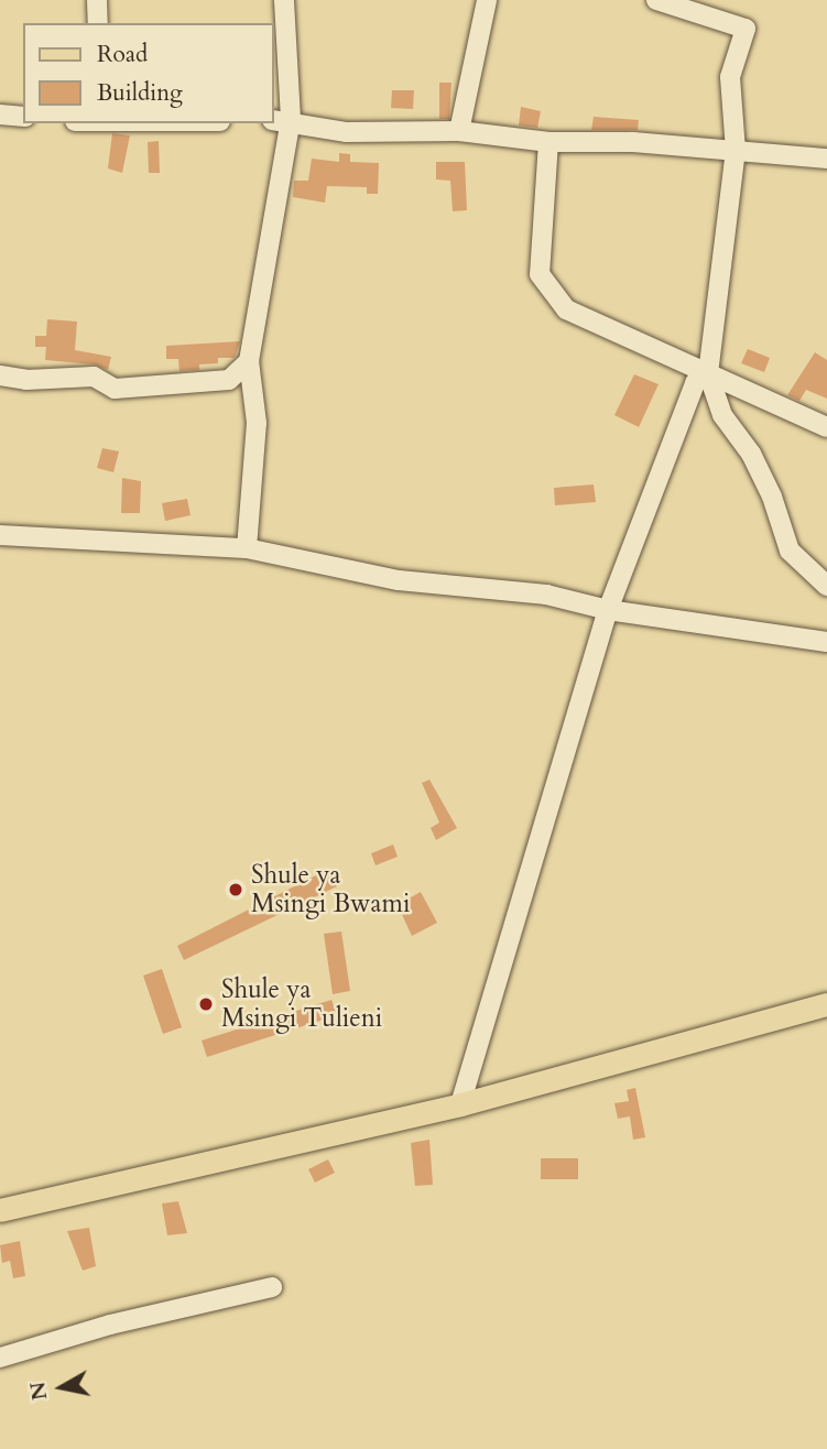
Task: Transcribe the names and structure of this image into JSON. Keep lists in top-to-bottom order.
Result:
{
  "places": ["Shule ya Msingi Bwami", "Shule ya Msingi Tulieni"],
  "legend": ["Road", "Building"],
  "north": "left"
}
